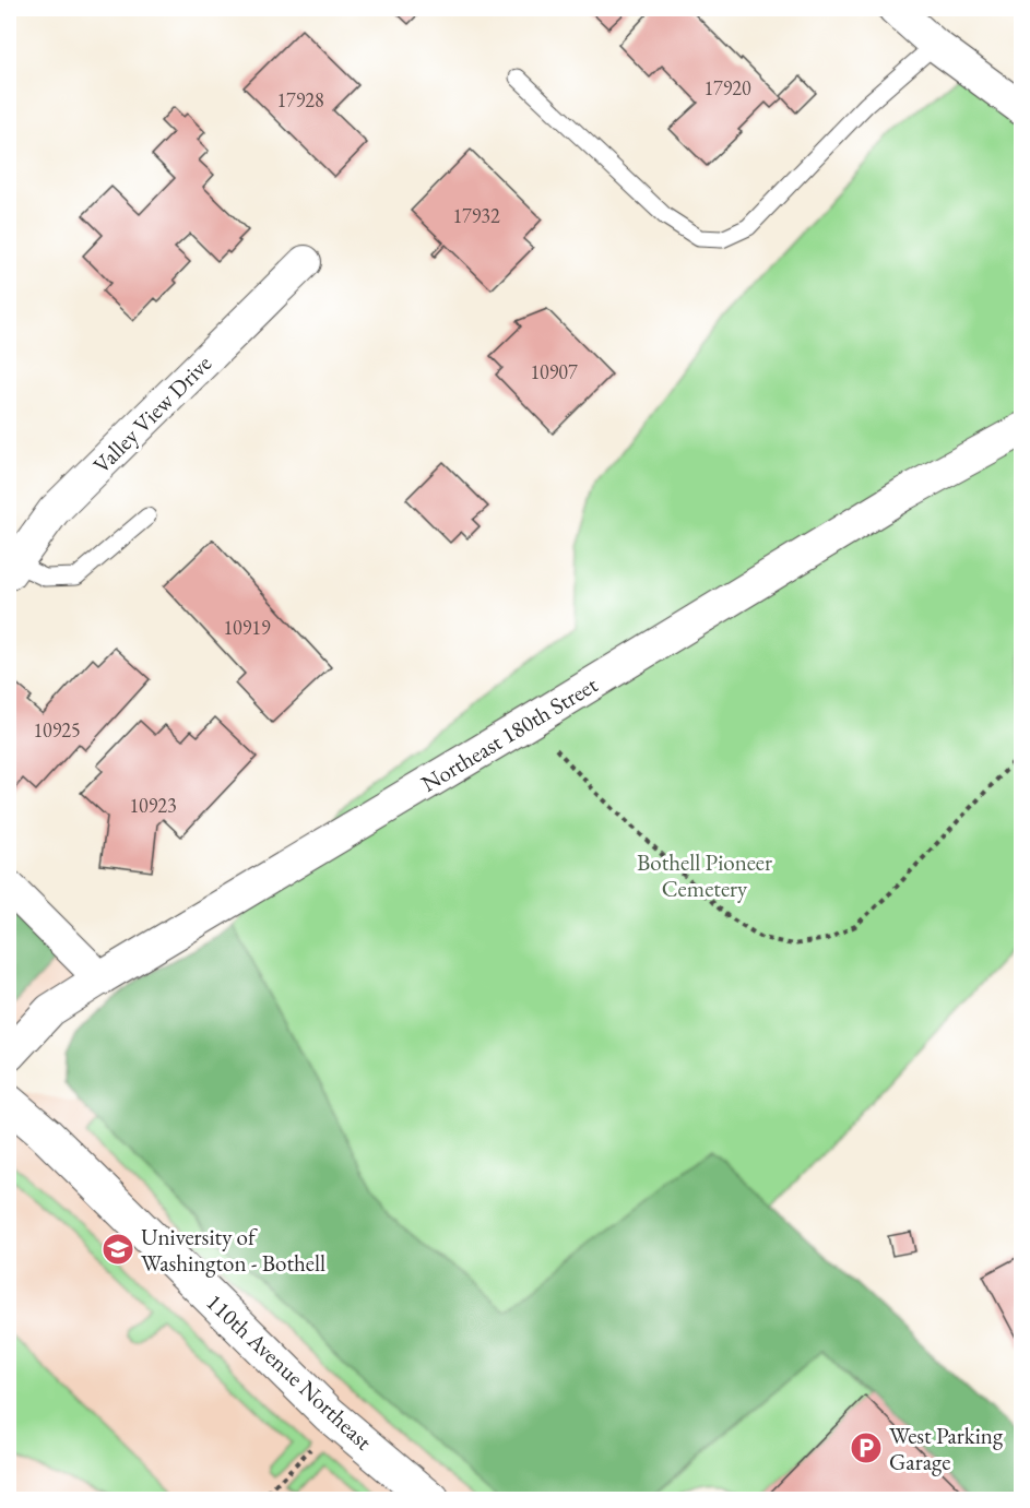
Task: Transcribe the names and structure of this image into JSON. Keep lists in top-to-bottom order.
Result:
{
  "streets": {
    "street": ["Valley View Drive", "Northeast 180th Street", "110th Avenue Northeast"]
  },
  "parks": ["Bothell Pioneer Cemetery"],
  "places": {
    "school or university": ["University of Washington - Bothell"],
    "parking": ["West Parking Garage"]
  },
  "house_numbers": [
    "17920",
    "17928",
    "17932",
    "10907",
    "10919",
    "10925",
    "10923"
  ]
}
